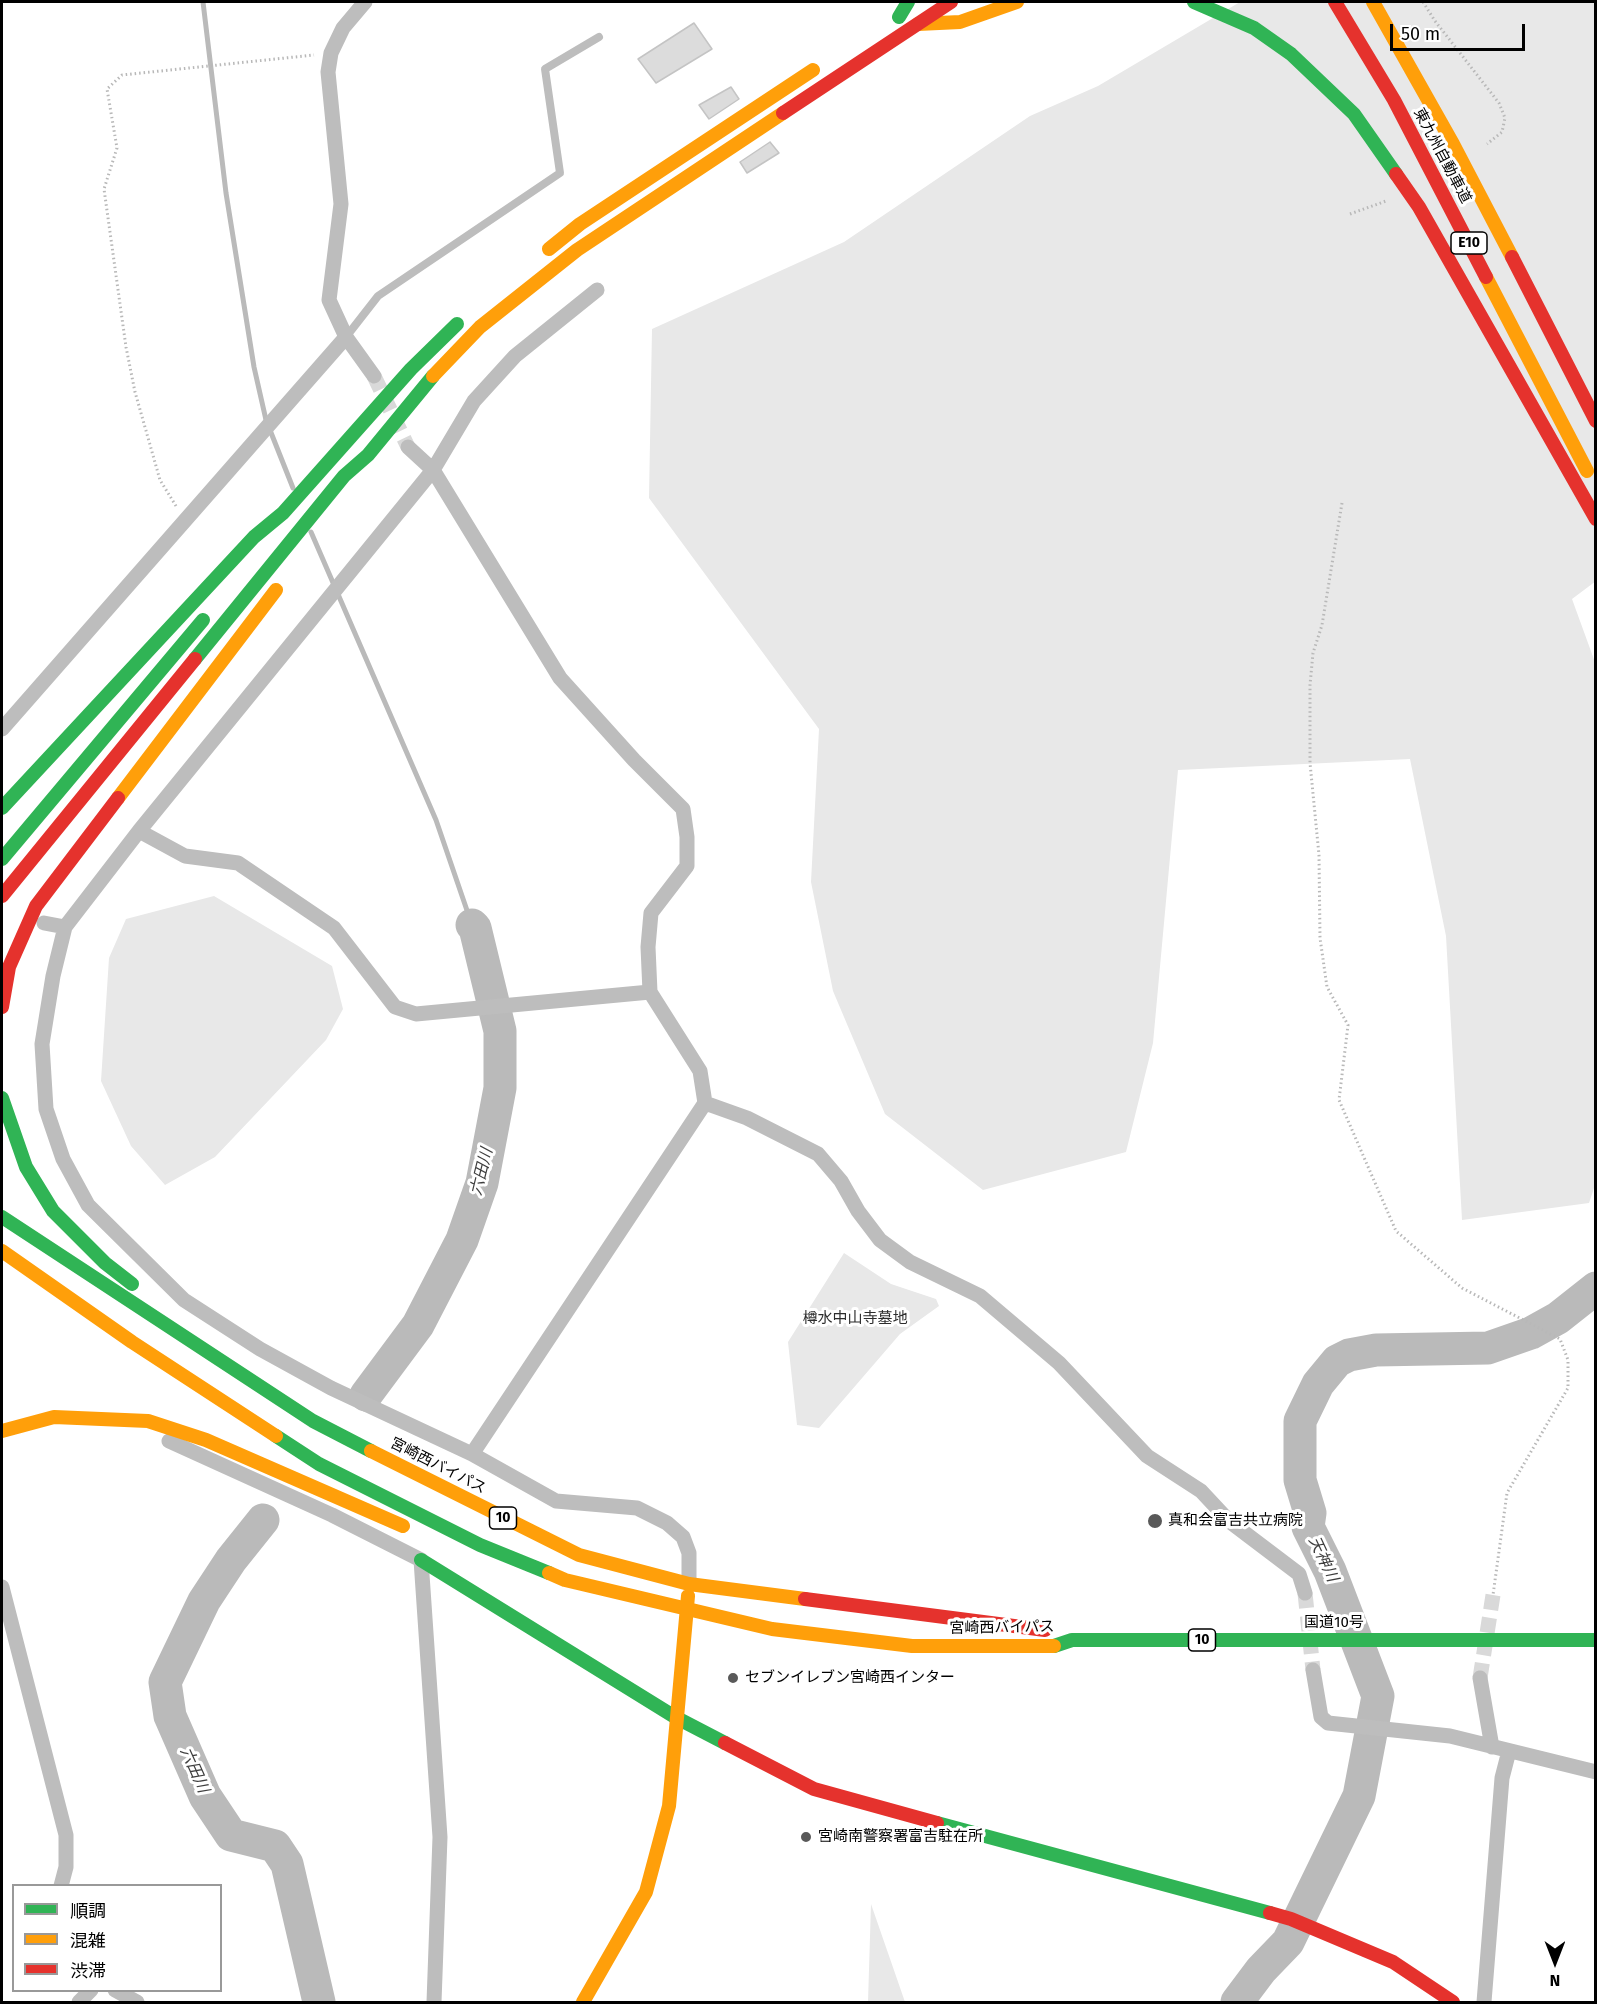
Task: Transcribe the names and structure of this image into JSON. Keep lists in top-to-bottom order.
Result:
{
  "streets": {
    "main road": [
      "東九州自動車道",
      "E10",
      "宮崎西バイパス",
      "10",
      "国道10号"
    ]
  },
  "crossings": [
    ["宮崎西バイパス", "国道10号"]
  ],
  "water": ["六田川", "天神川"],
  "parks": ["樽水中山寺墓地"],
  "places": ["真和会富吉共立病院", "セブンイレブン宮崎西インター", "宮崎南警察署富吉駐在所"],
  "legend": ["順調", "混雑", "渋滞"],
  "scale_bar": "50 m",
  "north": "bottom"
}
